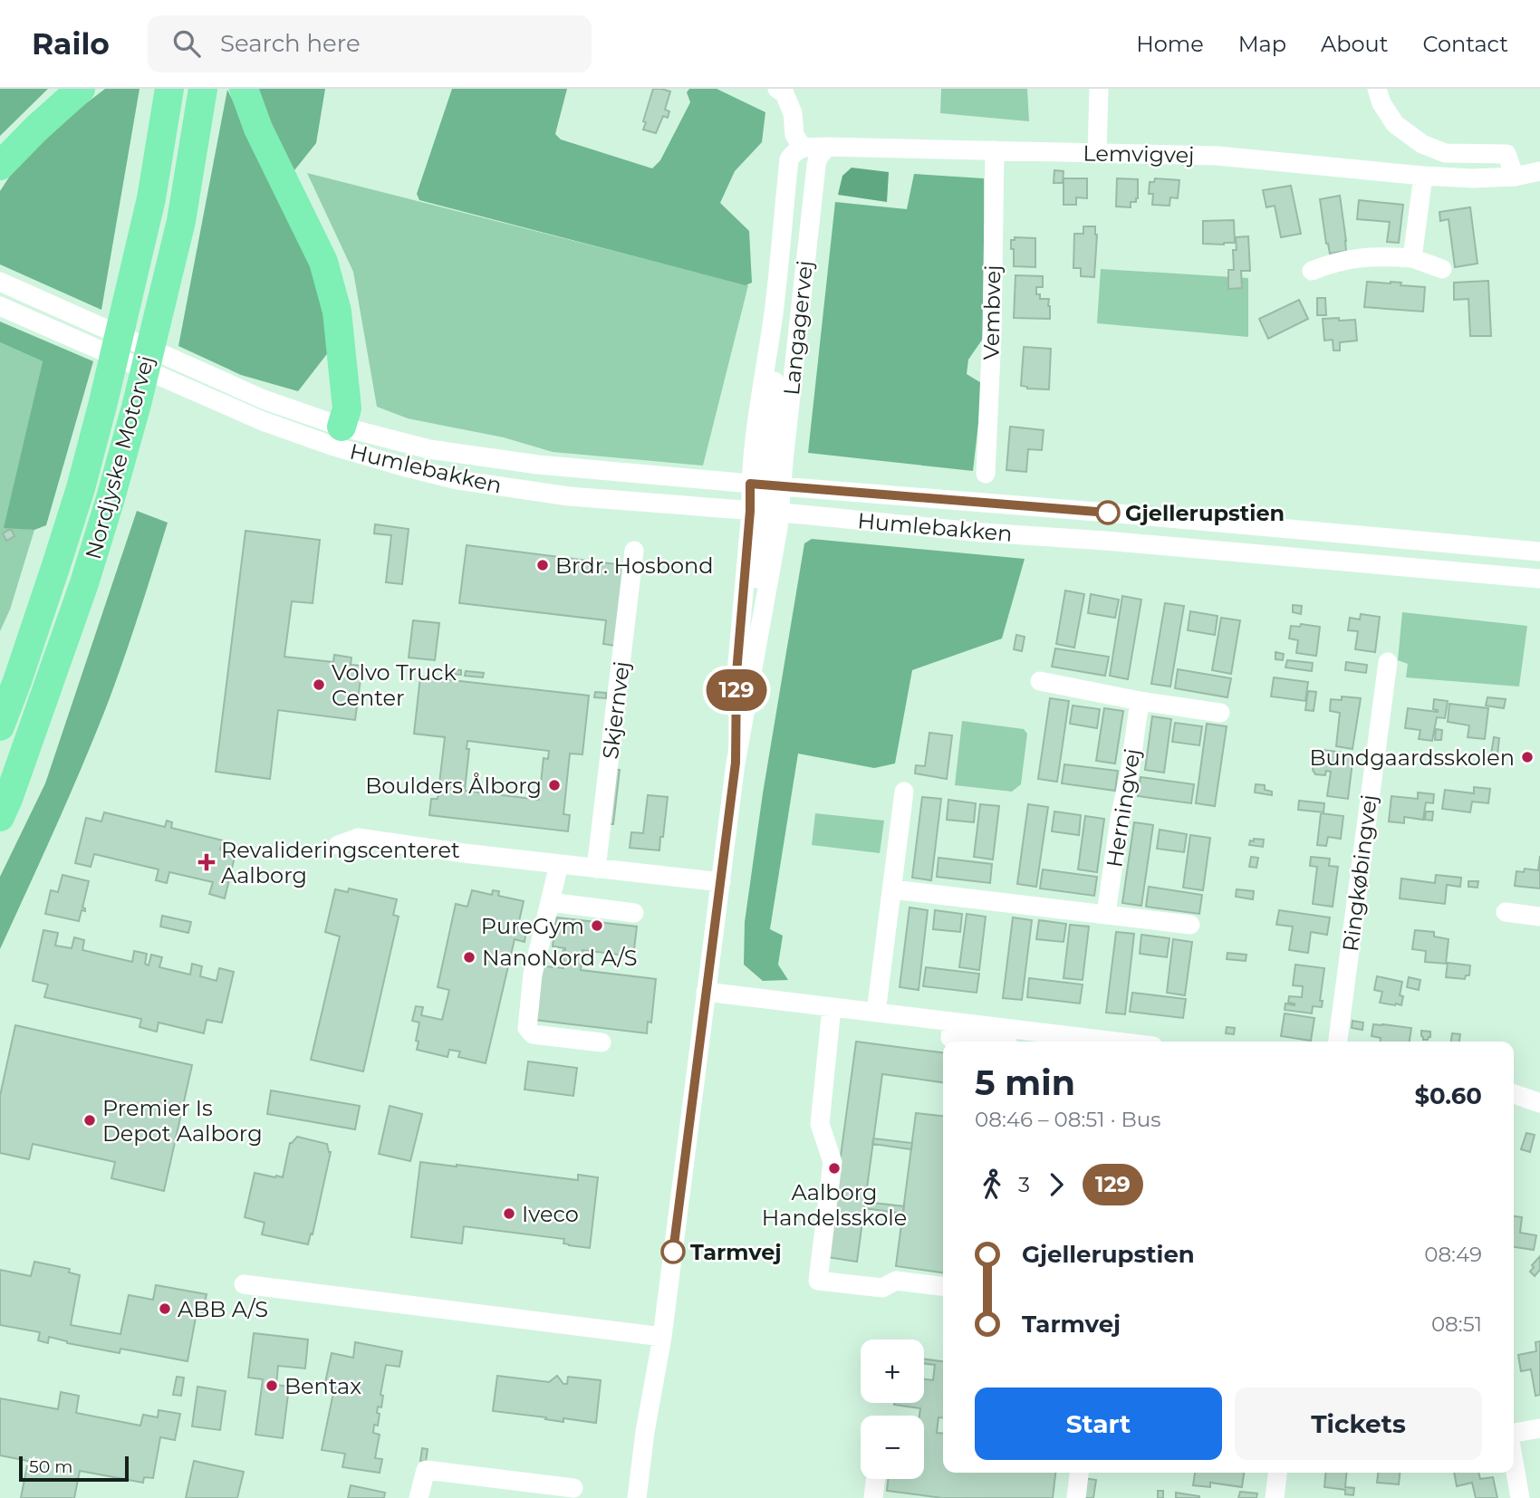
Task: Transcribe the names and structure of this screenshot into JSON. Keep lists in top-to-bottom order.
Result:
{
  "streets": {
    "highway": ["Nordjyske Motorvej"],
    "street": [
      "Lemvigvej",
      "Vembvej",
      "Langagervej",
      "Humlebakken",
      "Skjernvej",
      "Herningvej",
      "Ringkøbingvej"
    ]
  },
  "crossings": [
    ["Lemvigvej", "Vembvej"],
    ["Lemvigvej", "Langagervej"],
    ["Langagervej", "Humlebakken"]
  ],
  "places": {
    "other": [
      "Gjellerupstien",
      "Brdr. Hosbond",
      "Volvo Truck Center",
      "Bundgaardsskolen",
      "Boulders Ålborg",
      "PureGym",
      "NanoNord A/S",
      "Premier Is Depot Aalborg",
      "Aalborg Handelsskole",
      "Iveco",
      "Tarmvej",
      "ABB A/S",
      "Bentax"
    ],
    "health": ["Revalideringscenteret Aalborg"]
  },
  "lines": ["bus line 129"],
  "scale_bar": "50 m",
  "page": {
    "header": "Railo",
    "search": "Search here",
    "nav": [
      "Home",
      "Map",
      "About",
      "Contact"
    ],
    "on_map": "129",
    "heading": ["5 min", "08:46 – 08:51 · Bus", "$0.60"],
    "legs": ["3", "129"],
    "list": [
      {
        "name": "Gjellerupstien",
        "value": "08:49"
      },
      {
        "name": "Tarmvej",
        "value": "08:51"
      }
    ],
    "map_buttons": ["+", "−"],
    "buttons": ["Start", "Tickets"],
    "scale": "50 m"
  }
}
